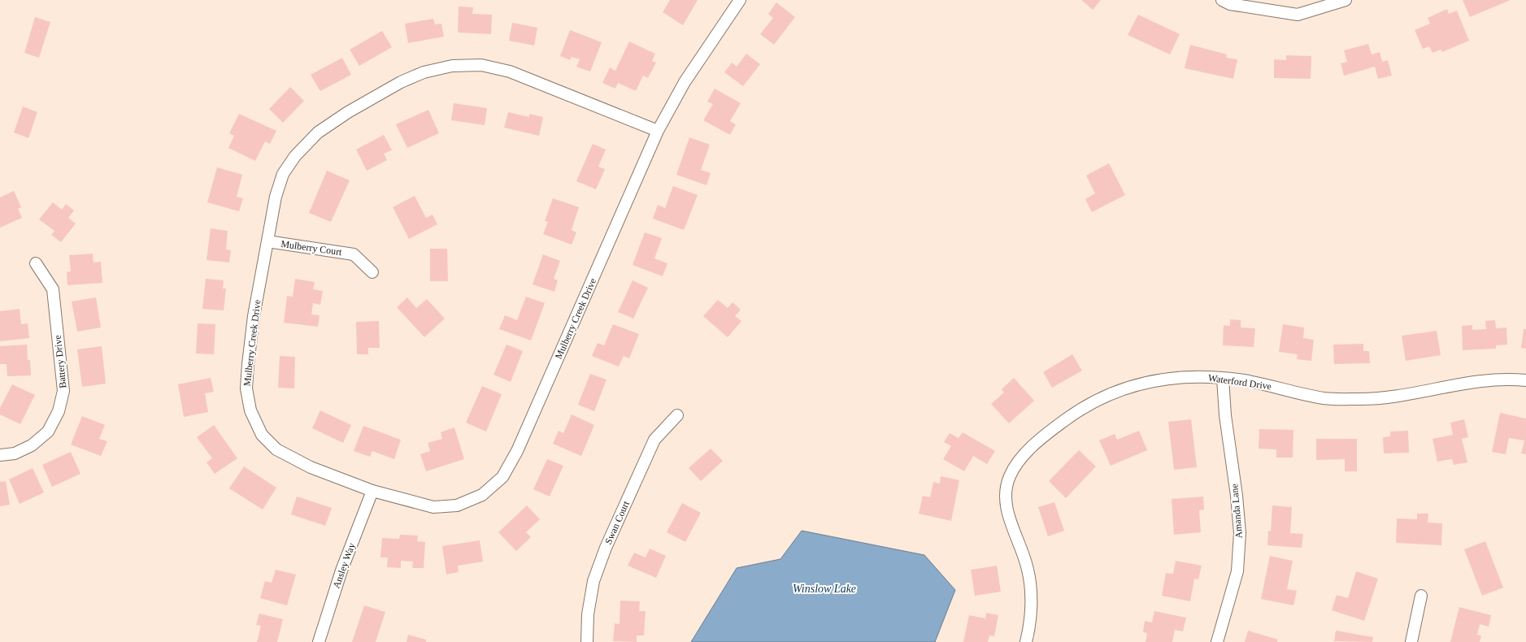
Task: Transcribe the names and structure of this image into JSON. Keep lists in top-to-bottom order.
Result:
{
  "streets": {
    "street": [
      "Mulberry Court",
      "Mulberry Creek Drive",
      "Battery Drive",
      "Waterford Drive",
      "Amanda Lane",
      "Swan Court",
      "Ansley Way"
    ]
  },
  "crossings": [
    ["Mulberry Court", "Mulberry Creek Drive"],
    ["Mulberry Creek Drive", "Ansley Way"],
    ["Waterford Drive", "Amanda Lane"]
  ],
  "water": ["Winslow Lake"]
}
